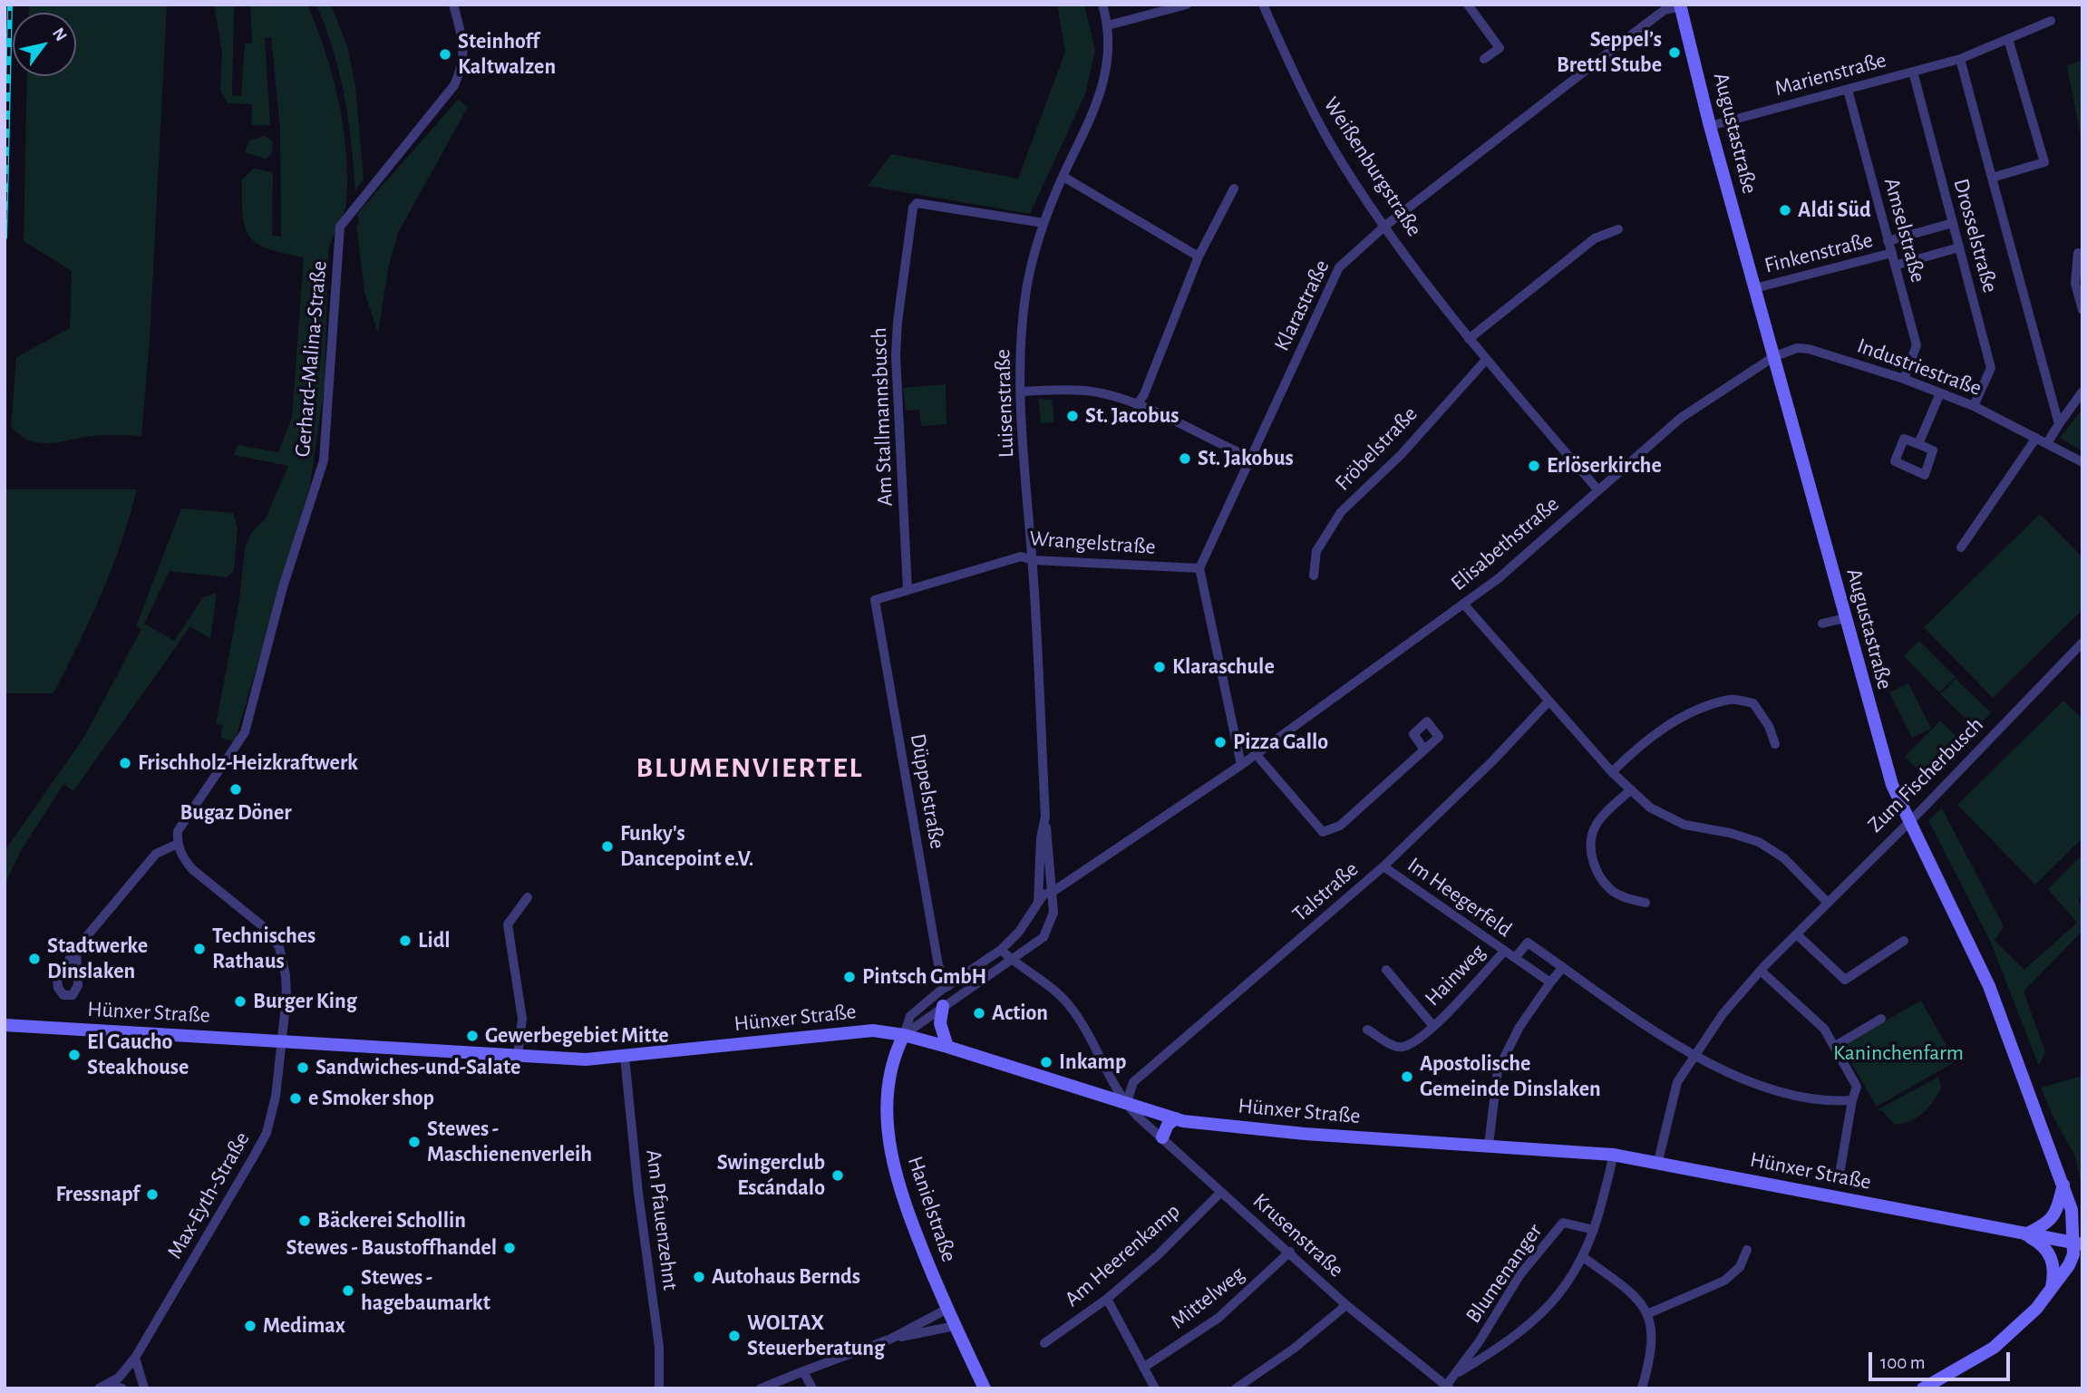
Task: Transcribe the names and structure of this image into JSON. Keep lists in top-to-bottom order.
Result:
{
  "streets": {
    "main road": ["Augustastraße", "Hünxer Straße", "Hanielstraße"],
    "street": [
      "Marienstraße",
      "Weißenburgstraße",
      "Amselstraße",
      "Drosselstraße",
      "Finkenstraße",
      "Klarastraße",
      "Gerhard-Malina-Straße",
      "Industriestraße",
      "Luisenstraße",
      "Am Stallmannsbusch",
      "Fröbelstraße",
      "Wrangelstraße",
      "Elisabethstraße",
      "Zum Fischerbusch",
      "Düppelstraße",
      "Talstraße",
      "Im Heegerfeld",
      "Hainweg",
      "Max-Eyth-Straße",
      "Am Pfauenzehnt",
      "Krusenstraße",
      "Am Heerenkamp",
      "Blumenanger",
      "Mittelweg"
    ]
  },
  "crossings": [
    ["Marienstraße", "Augustastraße"],
    ["Marienstraße", "Amselstraße"],
    ["Marienstraße", "Drosselstraße"],
    ["Augustastraße", "Finkenstraße"],
    ["Augustastraße", "Klarastraße"],
    ["Augustastraße", "Industriestraße"],
    ["Augustastraße", "Elisabethstraße"],
    ["Augustastraße", "Zum Fischerbusch"],
    ["Augustastraße", "Hünxer Straße"],
    ["Weißenburgstraße", "Klarastraße"],
    ["Weißenburgstraße", "Fröbelstraße"],
    ["Weißenburgstraße", "Elisabethstraße"],
    ["Amselstraße", "Finkenstraße"],
    ["Amselstraße", "Industriestraße"],
    ["Drosselstraße", "Industriestraße"],
    ["Klarastraße", "Wrangelstraße"],
    ["Industriestraße", "Elisabethstraße"],
    ["Luisenstraße", "Am Stallmannsbusch"],
    ["Luisenstraße", "Wrangelstraße"],
    ["Luisenstraße", "Elisabethstraße"],
    ["Luisenstraße", "Hünxer Straße"],
    ["Luisenstraße", "Hanielstraße"],
    ["Am Stallmannsbusch", "Wrangelstraße"],
    ["Wrangelstraße", "Düppelstraße"],
    ["Zum Fischerbusch", "Im Heegerfeld"],
    ["Zum Fischerbusch", "Hünxer Straße"],
    ["Talstraße", "Im Heegerfeld"],
    ["Im Heegerfeld", "Hainweg"],
    ["Hünxer Straße", "Max-Eyth-Straße"],
    ["Hünxer Straße", "Hanielstraße"],
    ["Hünxer Straße", "Am Pfauenzehnt"],
    ["Hünxer Straße", "Krusenstraße"],
    ["Hünxer Straße", "Blumenanger"],
    ["Krusenstraße", "Am Heerenkamp"],
    ["Krusenstraße", "Blumenanger"],
    ["Krusenstraße", "Mittelweg"]
  ],
  "districts": ["BLUMENVIERTEL"],
  "parks": ["Kaninchenfarm"],
  "places": [
    "Seppel’s Brettl Stube",
    "Steinhoff Kaltwalzen",
    "Aldi Süd",
    "St. Jacobus",
    "St. Jakobus",
    "Erlöserkirche",
    "Klaraschule",
    "Pizza Gallo",
    "Frischholz-Heizkraftwerk",
    "Bugaz Döner",
    "Funky's Dancepoint e.V.",
    "Lidl",
    "Technisches Rathaus",
    "Stadtwerke Dinslaken",
    "Pintsch GmbH",
    "Burger King",
    "Action",
    "Gewerbegebiet Mitte",
    "El Gaucho Steakhouse",
    "Inkamp",
    "Sandwiches-und-Salate",
    "Apostolische Gemeinde Dinslaken",
    "e Smoker shop",
    "Stewes - Maschienenverleih",
    "Swingerclub Escándalo",
    "Fressnapf",
    "Bäckerei Schollin",
    "Stewes - Baustoffhandel",
    "Autohaus Bernds",
    "Stewes - hagebaumarkt",
    "Medimax",
    "WOLTAX Steuerberatung"
  ],
  "scale_bar": "100 m",
  "north": "top right"
}
